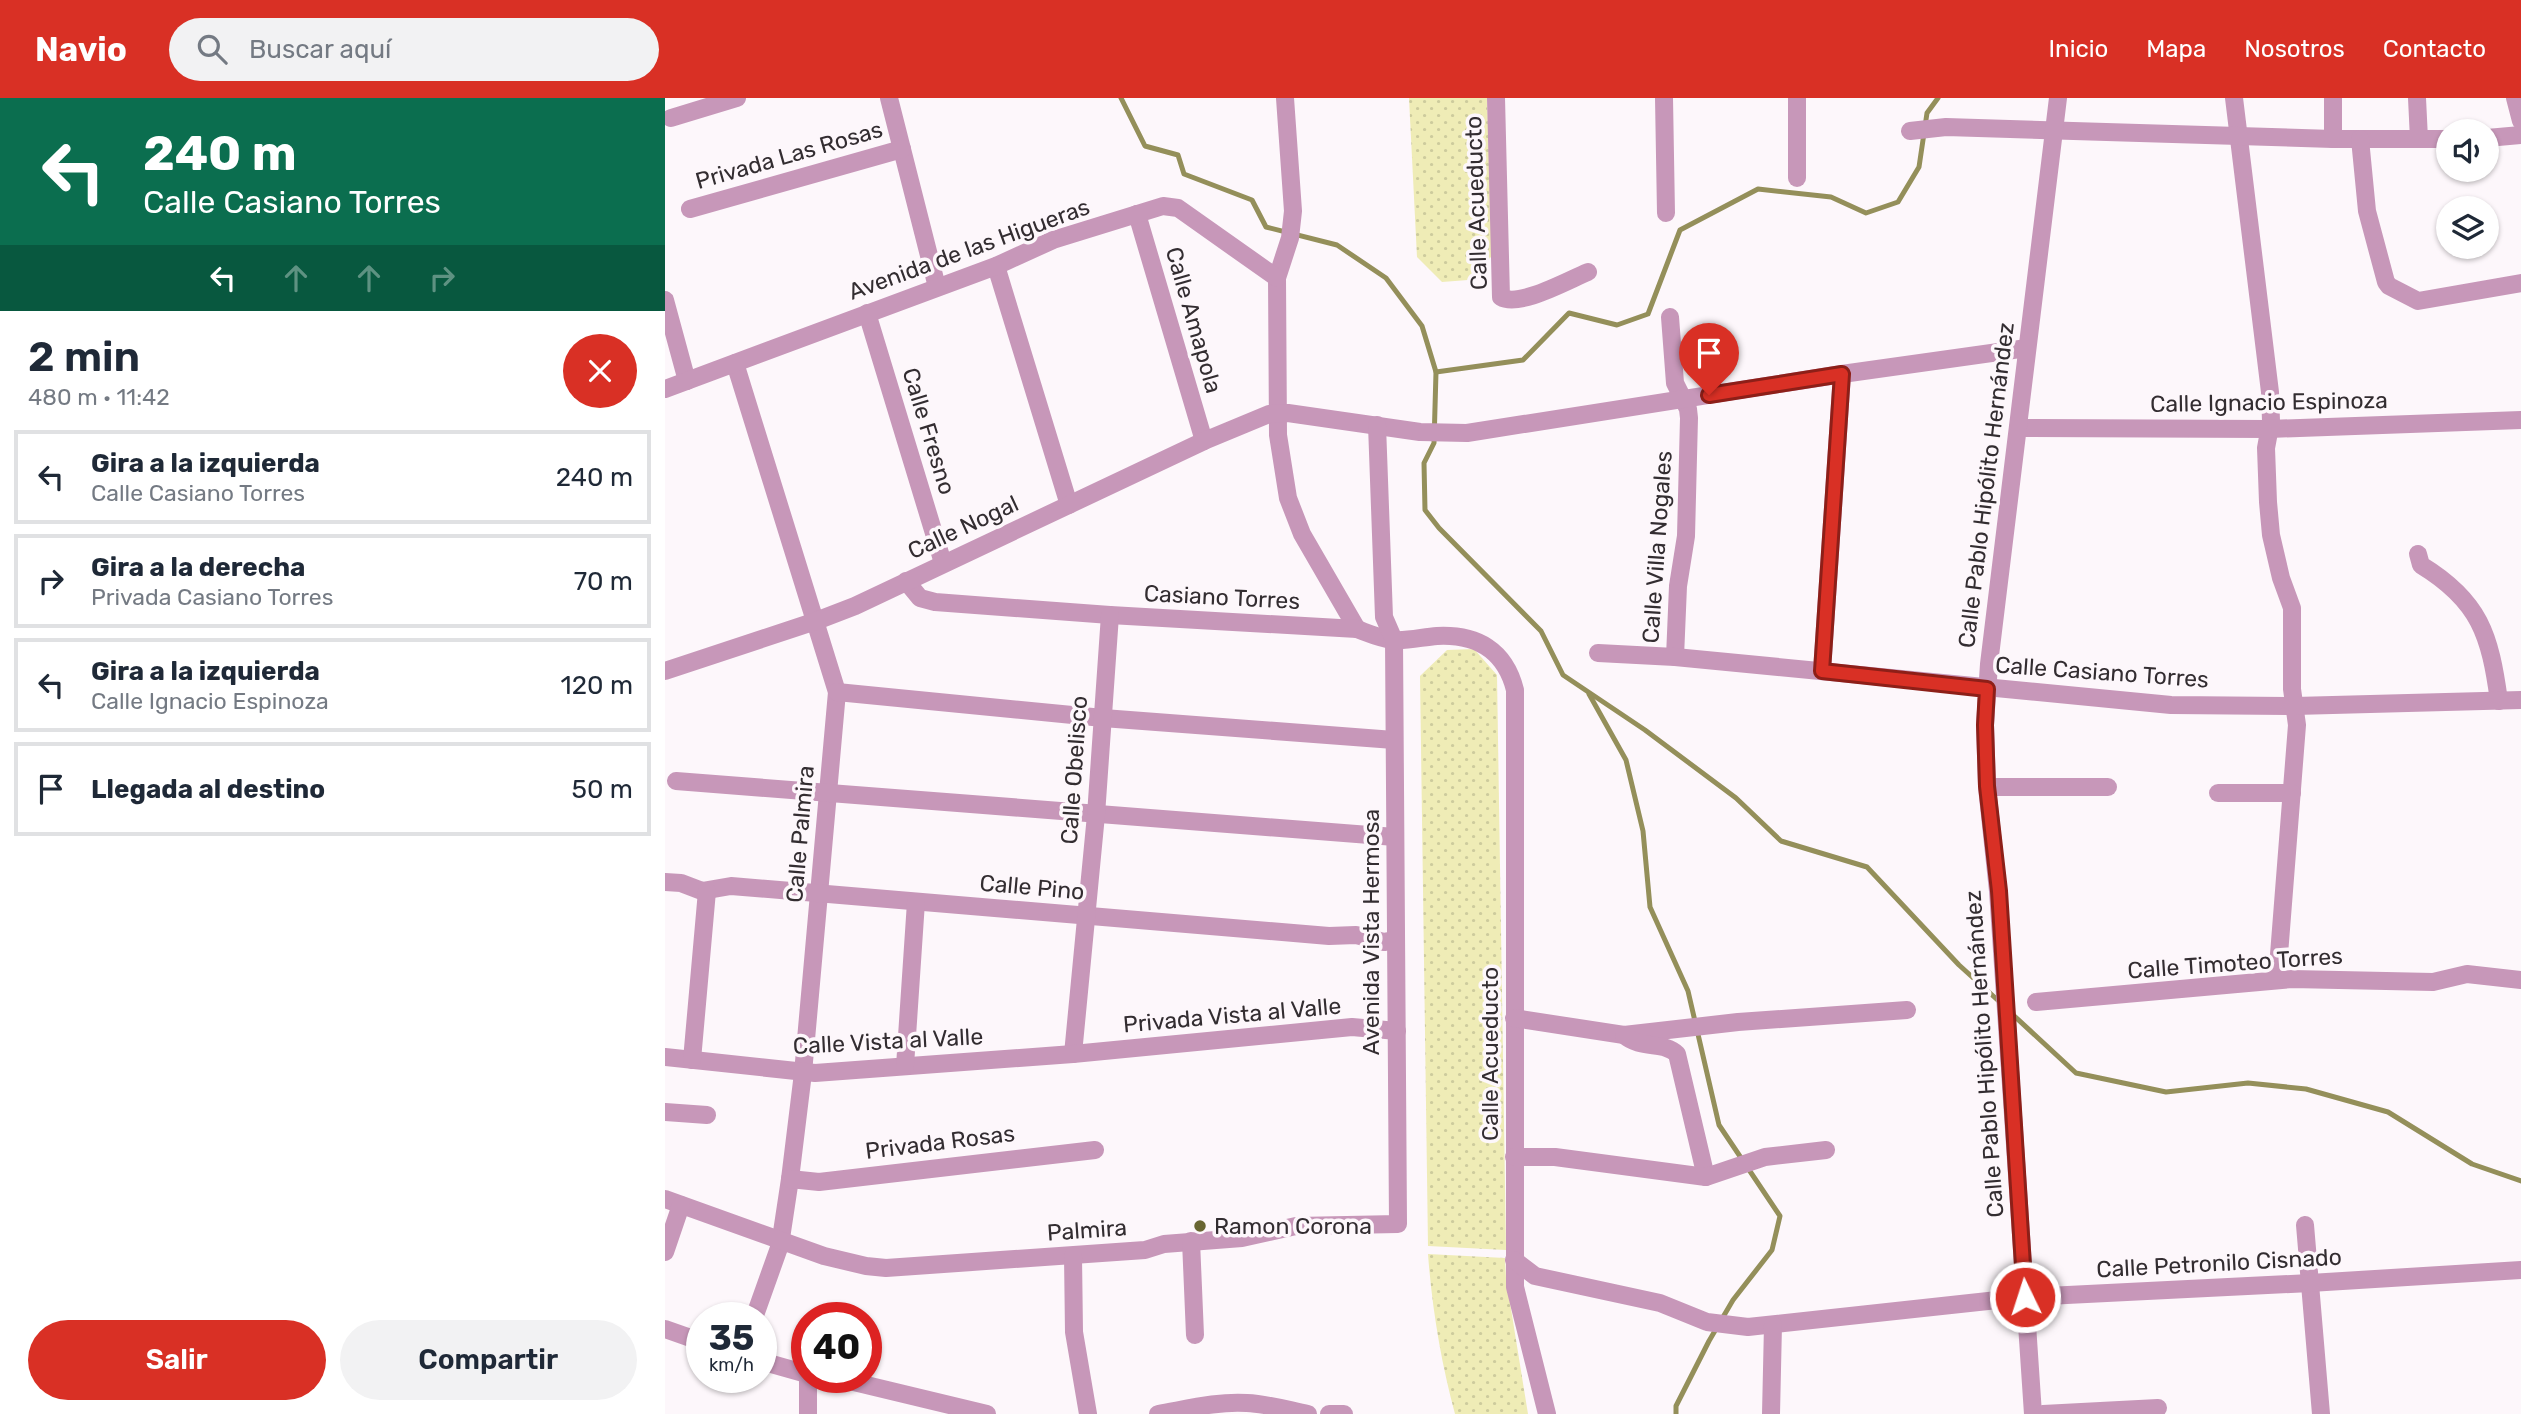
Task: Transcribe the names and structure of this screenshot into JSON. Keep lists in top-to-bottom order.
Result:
{
  "streets": {
    "street": [
      "Privada Las Rosas",
      "Calle Acueducto",
      "Avenida de las Higueras",
      "Calle Amapola",
      "Calle Ignacio Espinoza",
      "Calle Fresno",
      "Calle Pablo Hipólito Hernández",
      "Calle Nogal",
      "Calle Villa Nogales",
      "Casiano Torres",
      "Calle Casiano Torres",
      "Calle Obelisco",
      "Calle Palmira",
      "Calle Pino",
      "Avenida Vista Hermosa",
      "Calle Timoteo Torres",
      "Privada Vista al Valle",
      "Calle Vista al Valle",
      "Privada Rosas",
      "Palmira",
      "Calle Petronilo Cisnado"
    ]
  },
  "crossings": [
    ["Calle Acueducto", "Casiano Torres"],
    ["Calle Acueducto", "Calle Petronilo Cisnado"],
    ["Avenida de las Higueras", "Calle Amapola"],
    ["Avenida de las Higueras", "Calle Fresno"],
    ["Avenida de las Higueras", "Calle Palmira"],
    ["Calle Amapola", "Calle Nogal"],
    ["Calle Ignacio Espinoza", "Calle Pablo Hipólito Hernández"],
    ["Calle Fresno", "Calle Nogal"],
    ["Calle Pablo Hipólito Hernández", "Calle Casiano Torres"],
    ["Calle Pablo Hipólito Hernández", "Calle Petronilo Cisnado"],
    ["Calle Nogal", "Casiano Torres"],
    ["Calle Nogal", "Calle Palmira"],
    ["Calle Villa Nogales", "Calle Casiano Torres"],
    ["Casiano Torres", "Calle Obelisco"],
    ["Casiano Torres", "Avenida Vista Hermosa"],
    ["Calle Obelisco", "Calle Pino"],
    ["Calle Obelisco", "Privada Vista al Valle"],
    ["Calle Obelisco", "Calle Vista al Valle"],
    ["Calle Palmira", "Calle Pino"],
    ["Calle Palmira", "Calle Vista al Valle"],
    ["Calle Palmira", "Privada Rosas"],
    ["Calle Palmira", "Palmira"],
    ["Calle Pino", "Avenida Vista Hermosa"],
    ["Avenida Vista Hermosa", "Privada Vista al Valle"],
    ["Avenida Vista Hermosa", "Palmira"],
    ["Privada Vista al Valle", "Calle Vista al Valle"]
  ],
  "places": ["Ramon Corona"],
  "page": {
    "header": "Navio",
    "search": "Buscar aquí",
    "nav": [
      "Inicio",
      "Mapa",
      "Nosotros",
      "Contacto"
    ],
    "turn": ["240 m", "Calle Casiano Torres"],
    "heading": ["2 min", "480 m · 11:42"],
    "list": [
      {
        "name": "Gira a la izquierda",
        "note": "Calle Casiano Torres",
        "value": "240 m"
      },
      {
        "name": "Gira a la derecha",
        "note": "Privada Casiano Torres",
        "value": "70 m"
      },
      {
        "name": "Gira a la izquierda",
        "note": "Calle Ignacio Espinoza",
        "value": "120 m"
      },
      {
        "name": "Llegada al destino",
        "value": "50 m"
      }
    ],
    "speed": "35 km/h",
    "limit": "40",
    "buttons": ["Salir", "Compartir"]
  }
}
